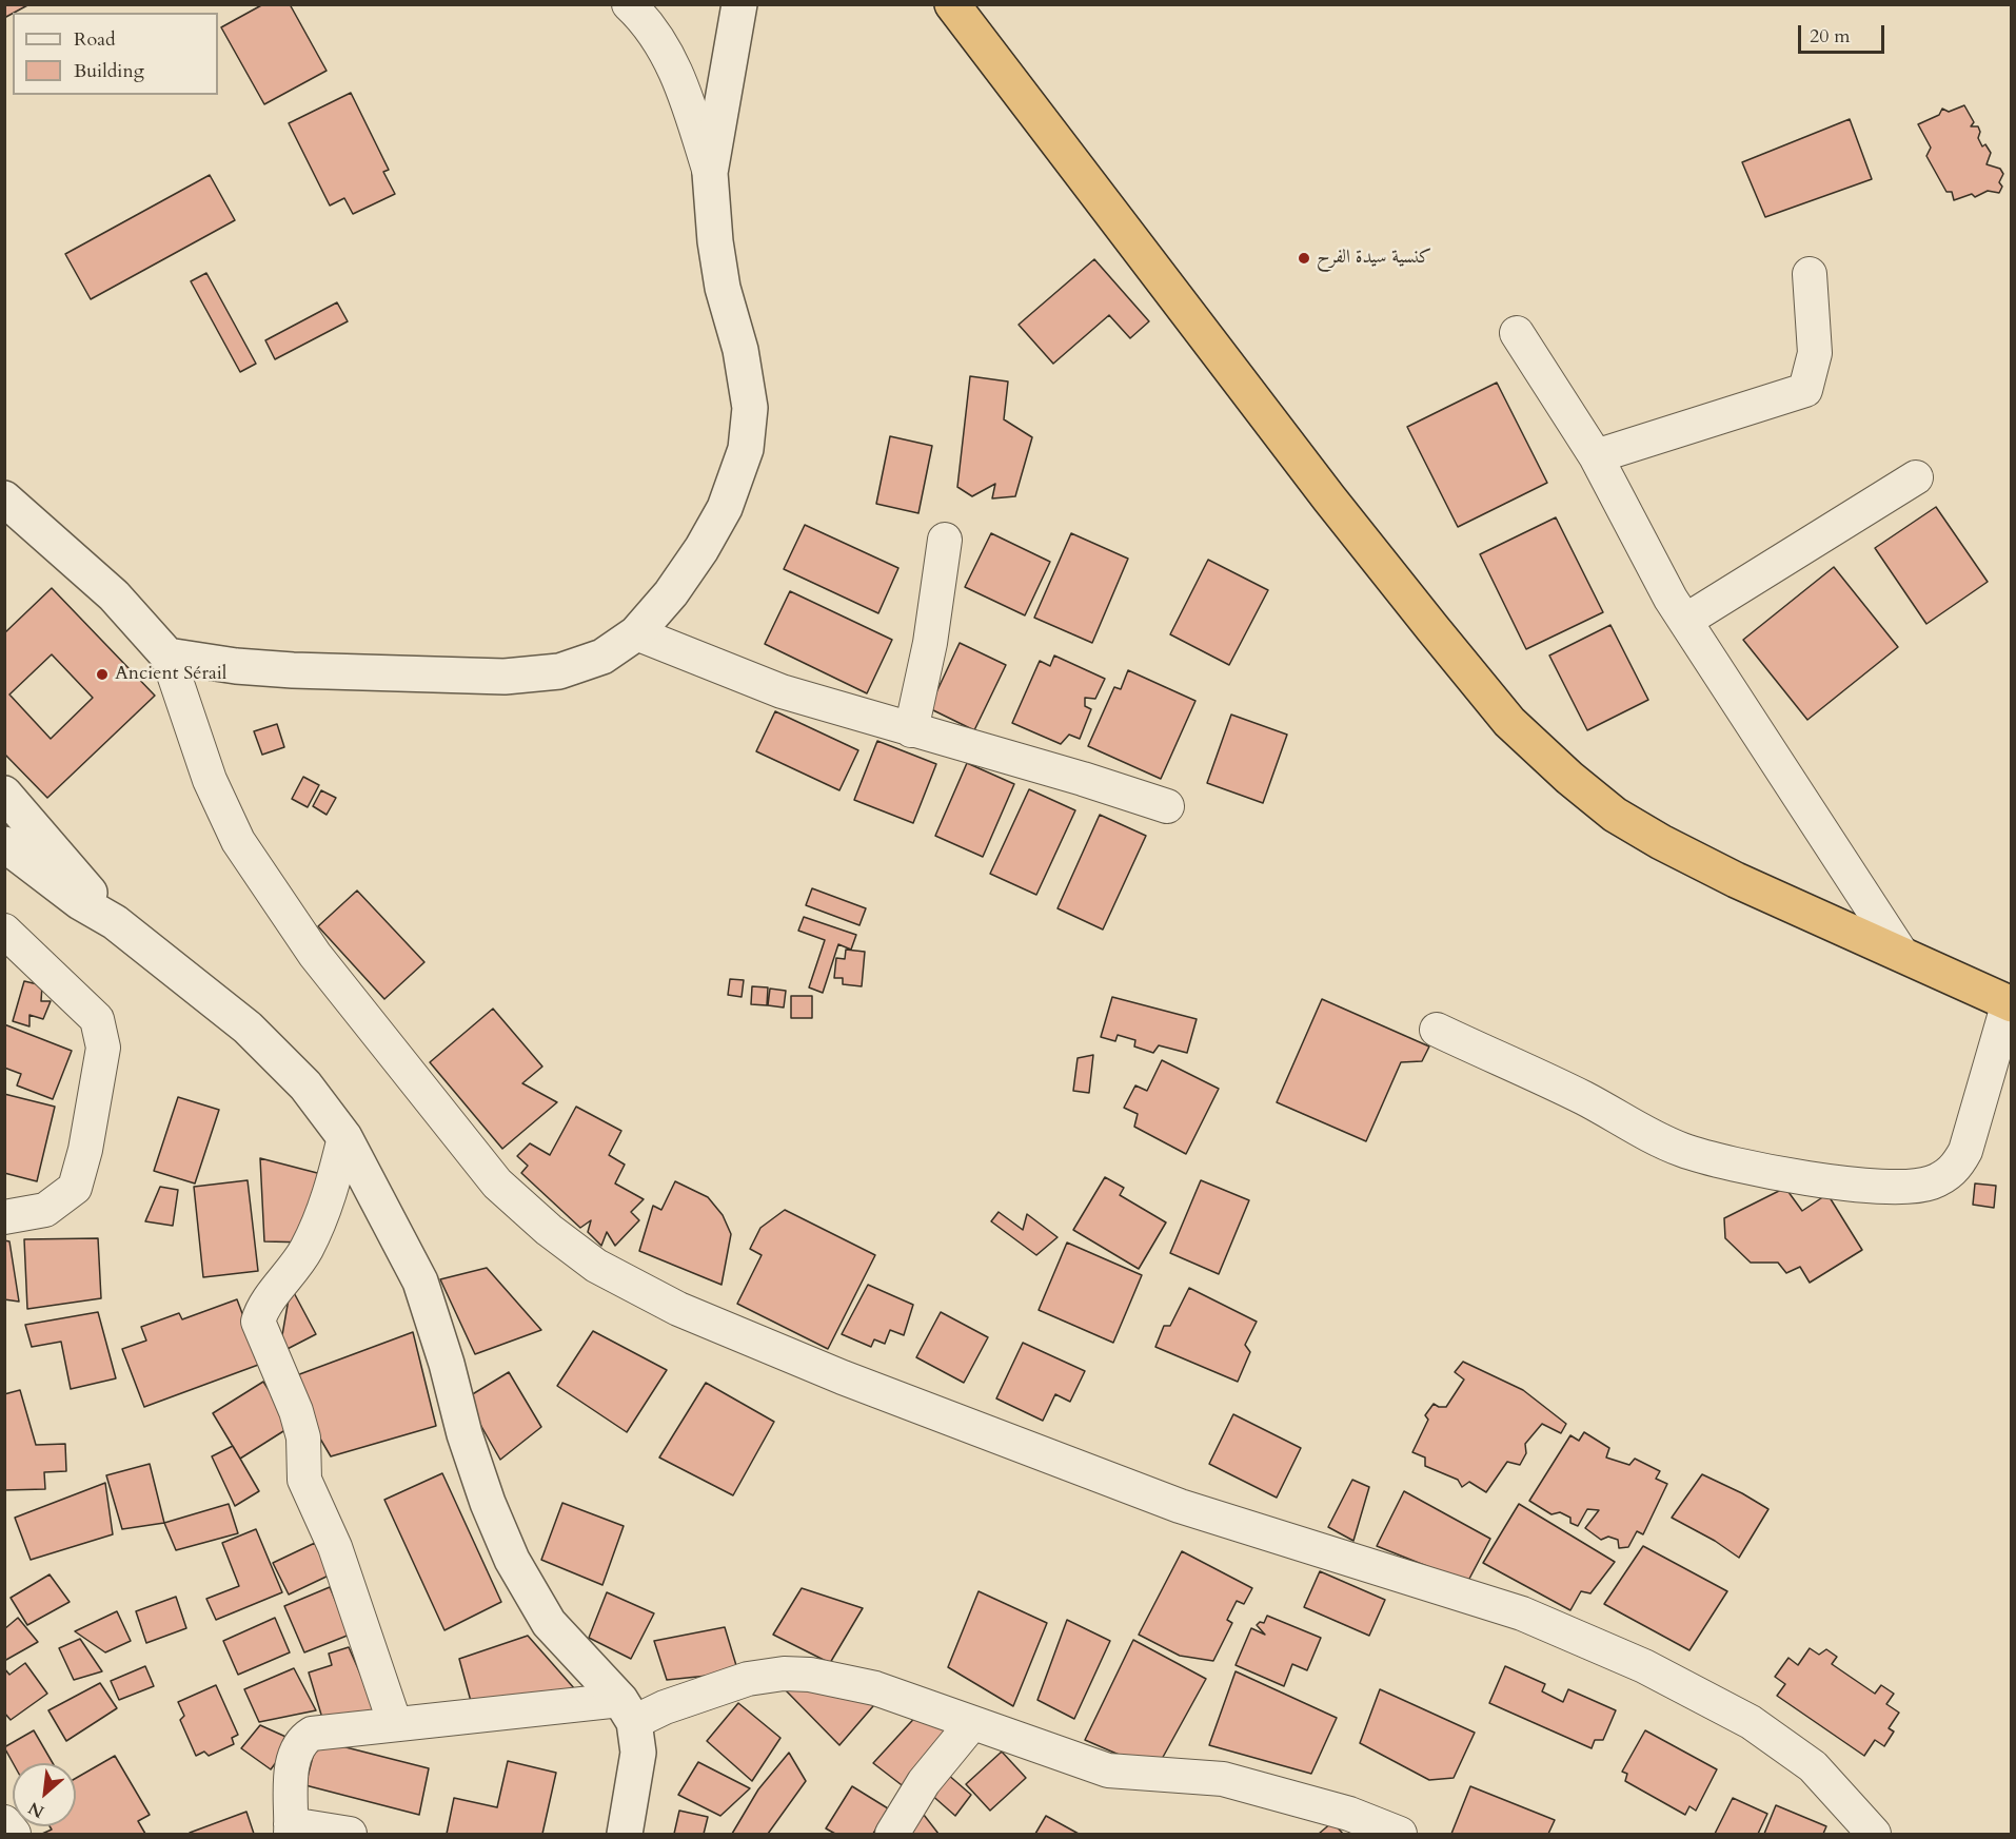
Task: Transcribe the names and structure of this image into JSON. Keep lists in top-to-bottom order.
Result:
{
  "places": ["كنسية سيدة الفرح", "Ancient Sérail"],
  "legend": ["Road", "Building"],
  "scale_bar": "20 m",
  "north": "bottom left"
}
